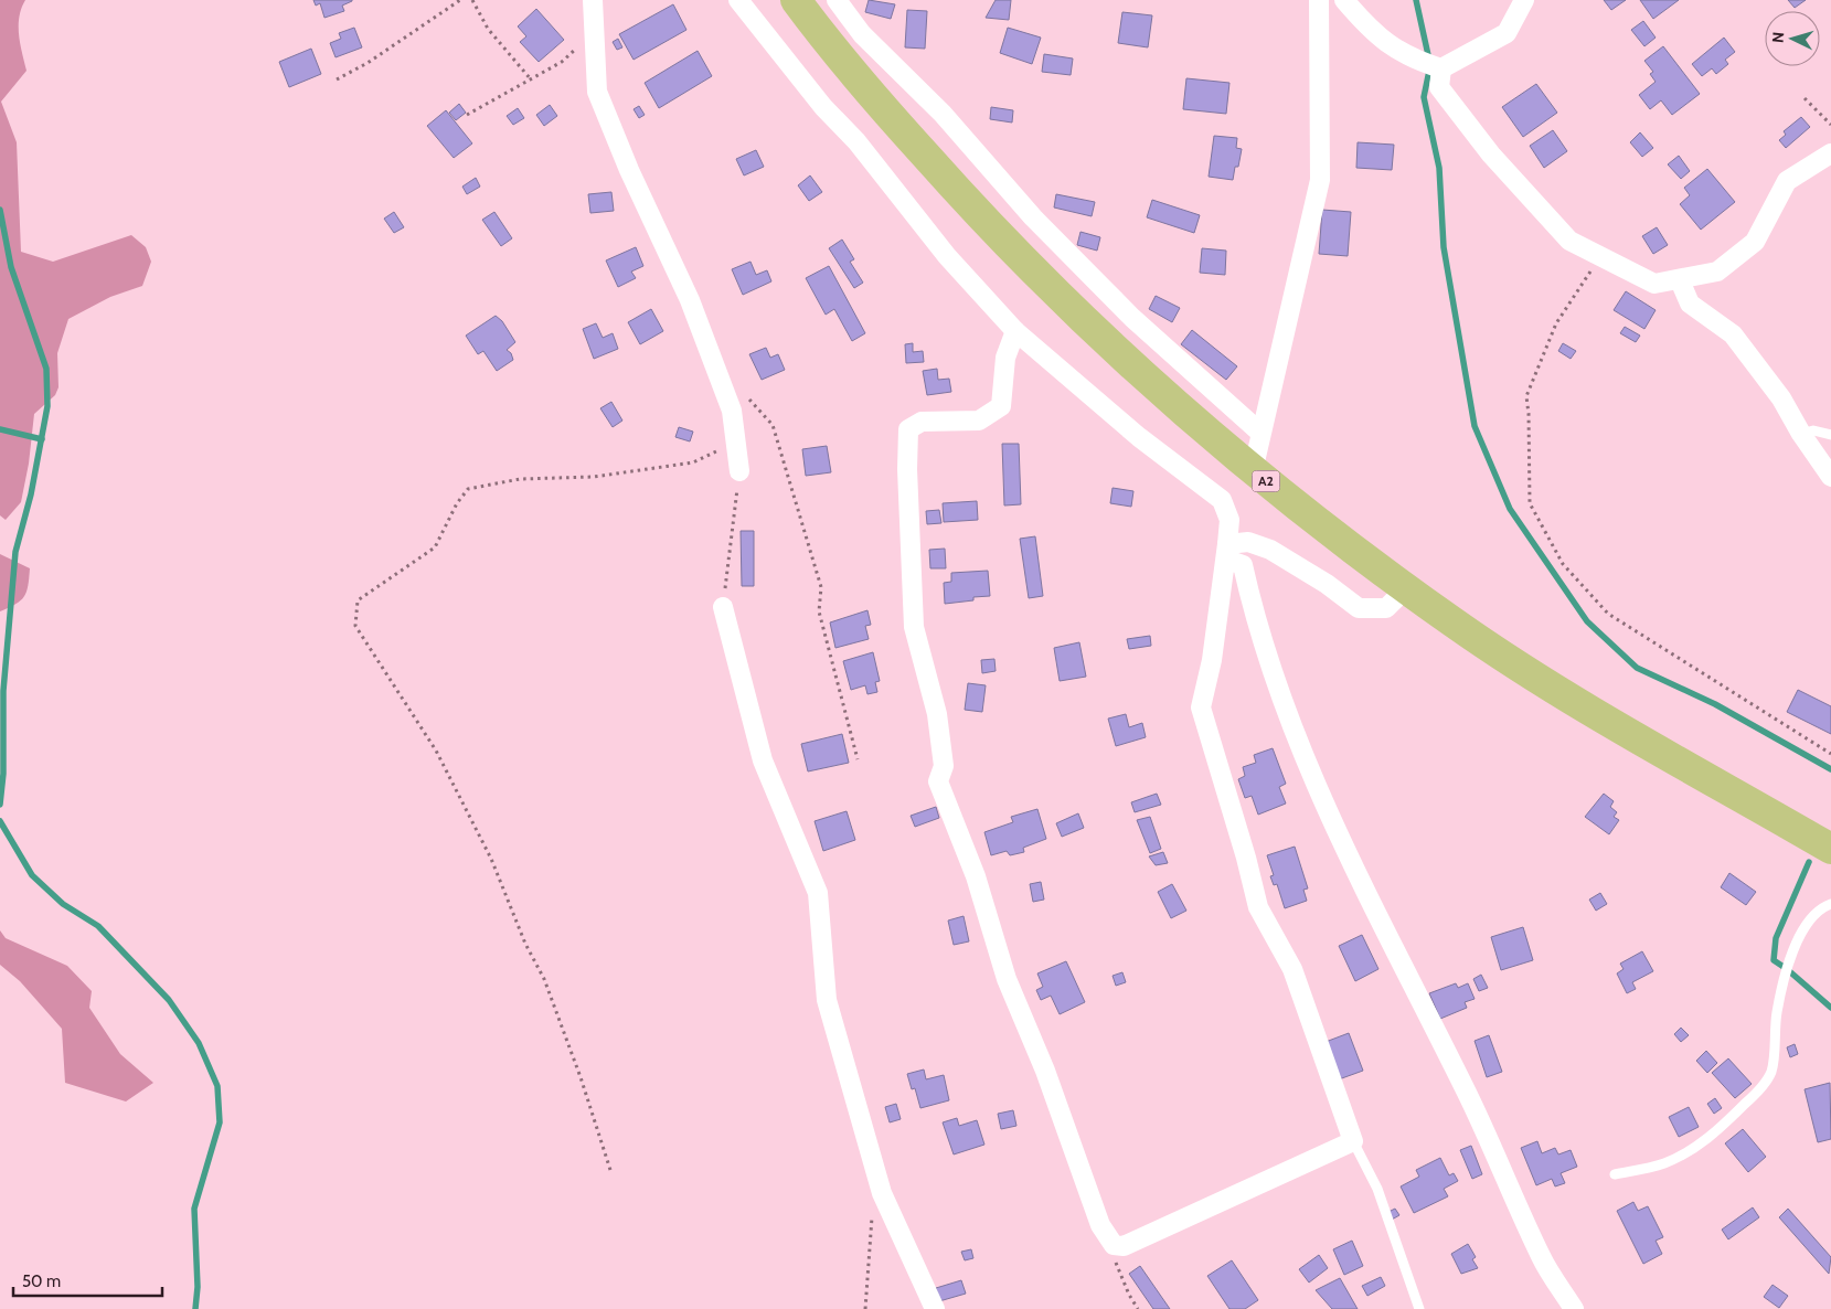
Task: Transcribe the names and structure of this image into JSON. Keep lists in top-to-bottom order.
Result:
{
  "streets": {
    "main road": ["A2"]
  },
  "scale_bar": "50 m",
  "north": "left"
}
